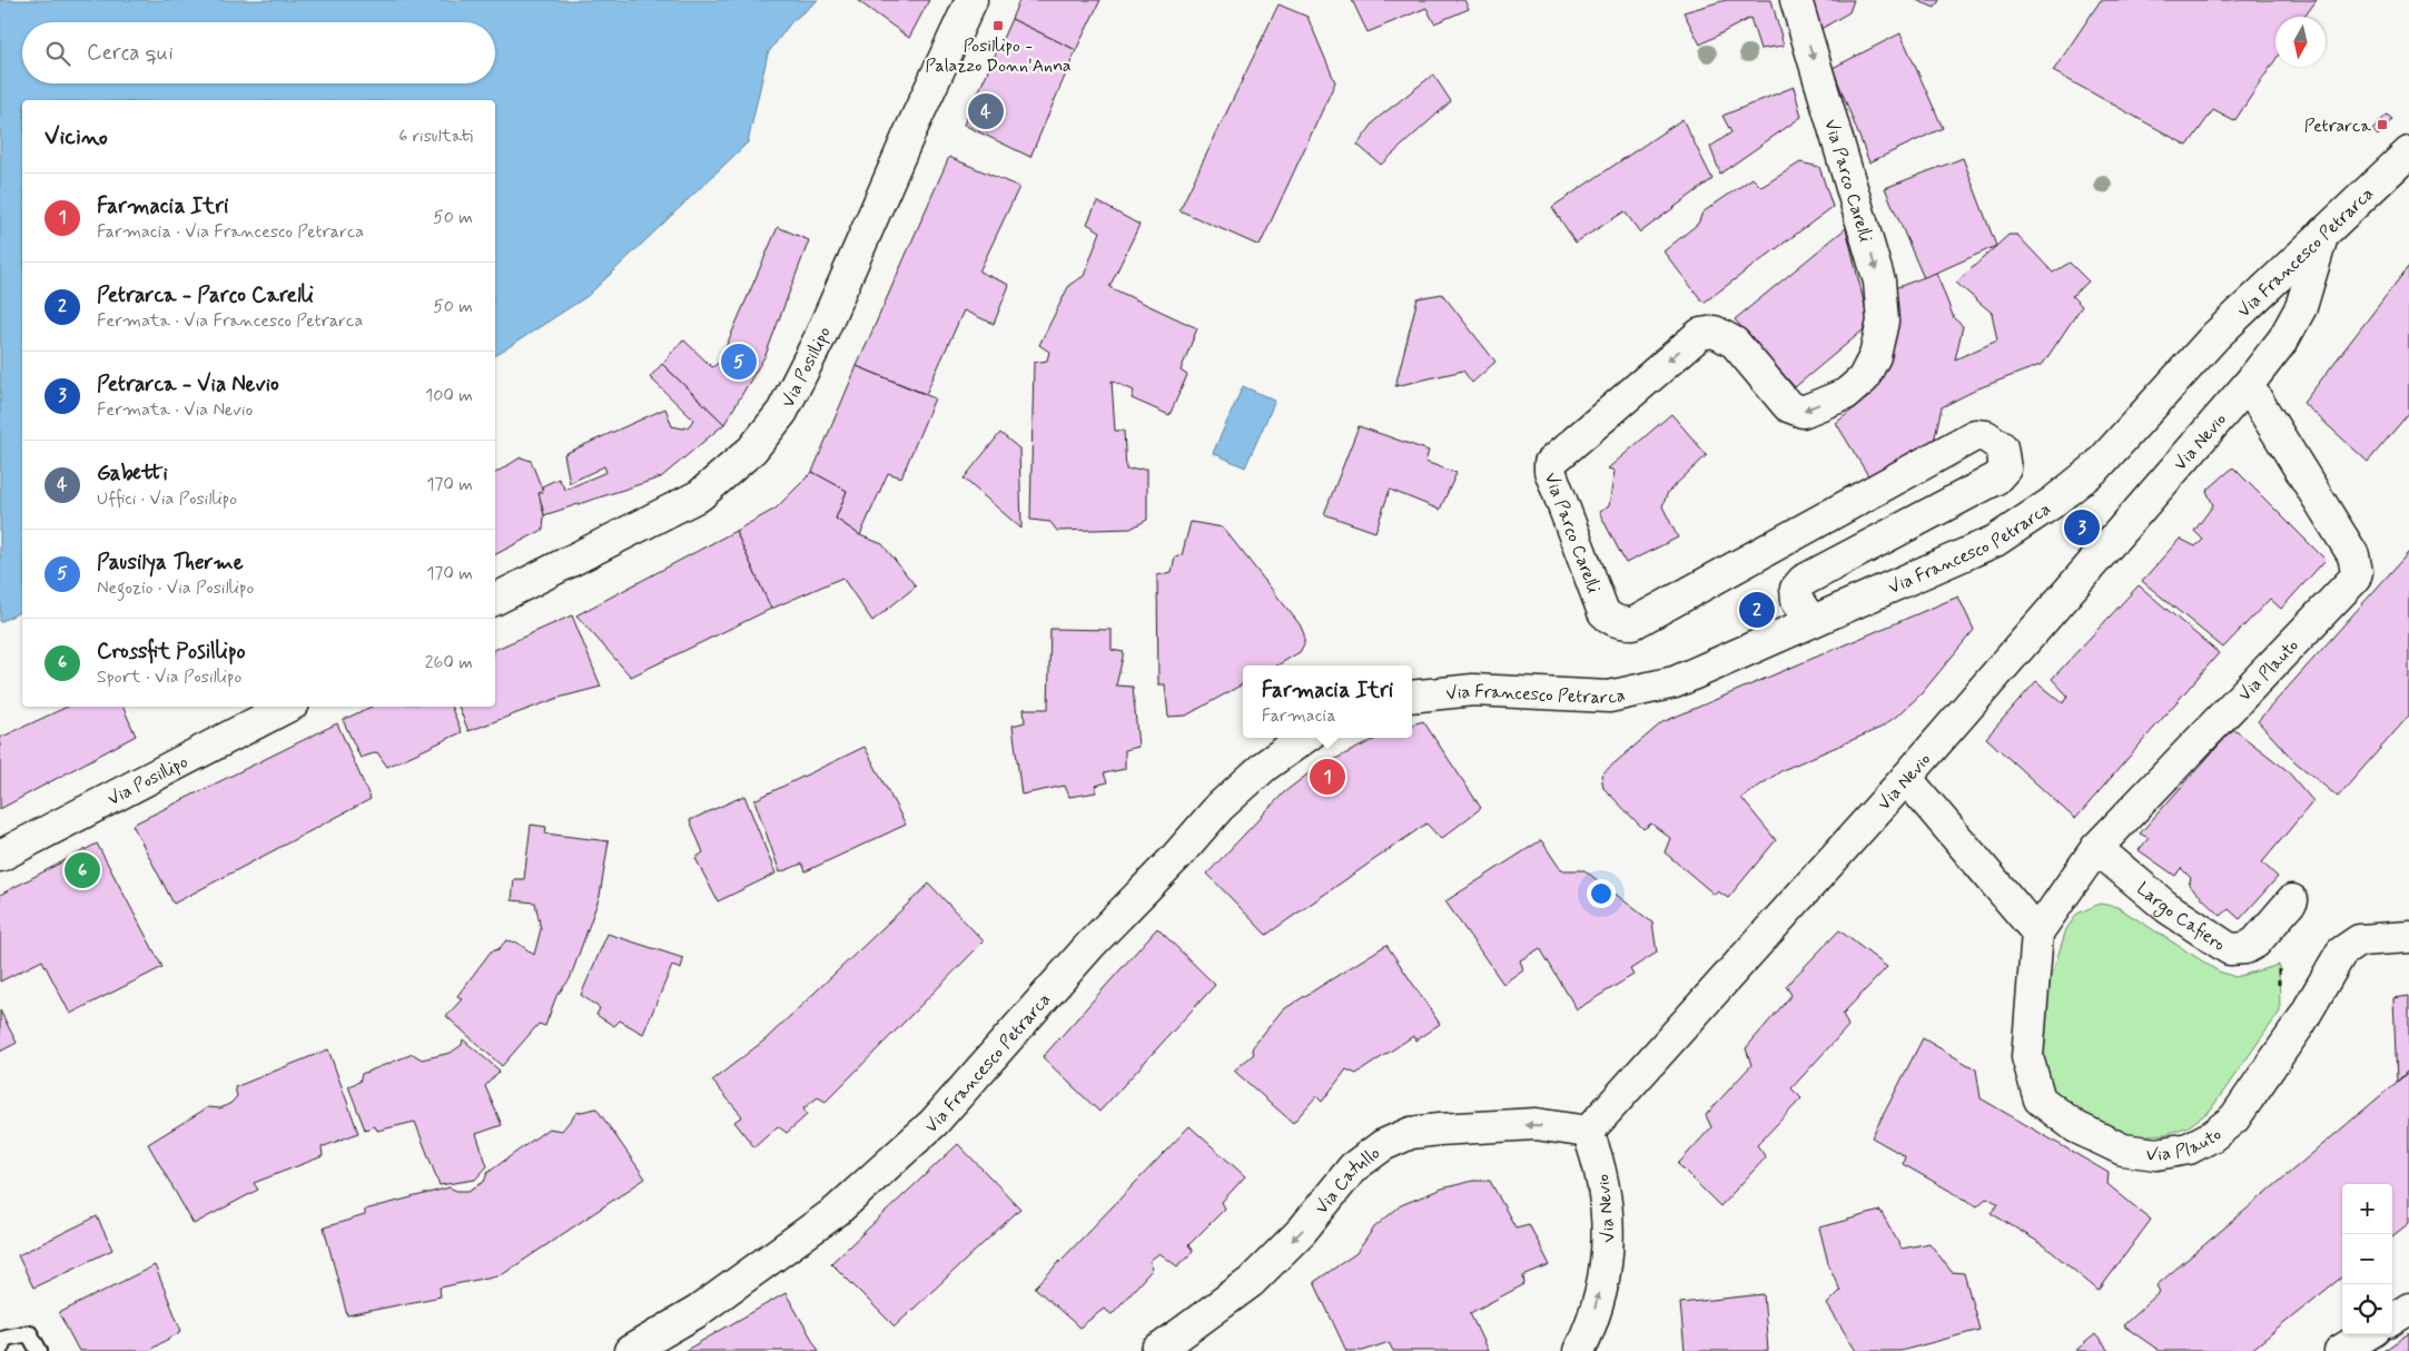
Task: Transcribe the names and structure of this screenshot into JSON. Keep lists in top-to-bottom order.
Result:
{
  "streets": {
    "street": [
      "Via Parco Carelli",
      "Via Francesco Petrarca",
      "Via Posillipo",
      "Via Nevio",
      "Via Plauto",
      "Largo Cafiero",
      "Via Catullo"
    ]
  },
  "crossings": [
    ["Via Parco Carelli", "Via Francesco Petrarca"],
    ["Via Francesco Petrarca", "Via Nevio"],
    ["Via Nevio", "Via Plauto"],
    ["Via Nevio", "Via Catullo"],
    ["Via Plauto", "Largo Cafiero"]
  ],
  "one_way": ["Via Catullo"],
  "places": {
    "transit": ["Posillipo - Palazzo Donn'Anna", "Petrarca"]
  },
  "north": "bottom",
  "page": {
    "search": "Cerca qui",
    "pins": [
      "4",
      "5",
      "3",
      "2",
      "1",
      "6"
    ],
    "heading": ["Vicino", "6 risultati"],
    "list": [
      {
        "mark": "1",
        "name": "Farmacia Itri",
        "note": "Farmacia · Via Francesco Petrarca",
        "value": "50 m"
      },
      {
        "mark": "2",
        "name": "Petrarca - Parco Carelli",
        "note": "Fermata · Via Francesco Petrarca",
        "value": "50 m"
      },
      {
        "mark": "3",
        "name": "Petrarca - Via Nevio",
        "note": "Fermata · Via Nevio",
        "value": "100 m"
      },
      {
        "mark": "4",
        "name": "Gabetti",
        "note": "Uffici · Via Posillipo",
        "value": "170 m"
      },
      {
        "mark": "5",
        "name": "Pausilya Therme",
        "note": "Negozio · Via Posillipo",
        "value": "170 m"
      },
      {
        "mark": "6",
        "name": "Crossfit Posillipo",
        "note": "Sport · Via Posillipo",
        "value": "260 m"
      }
    ],
    "popup": ["Farmacia Itri", "Farmacia"],
    "map_buttons": ["+", "−"]
  }
}
